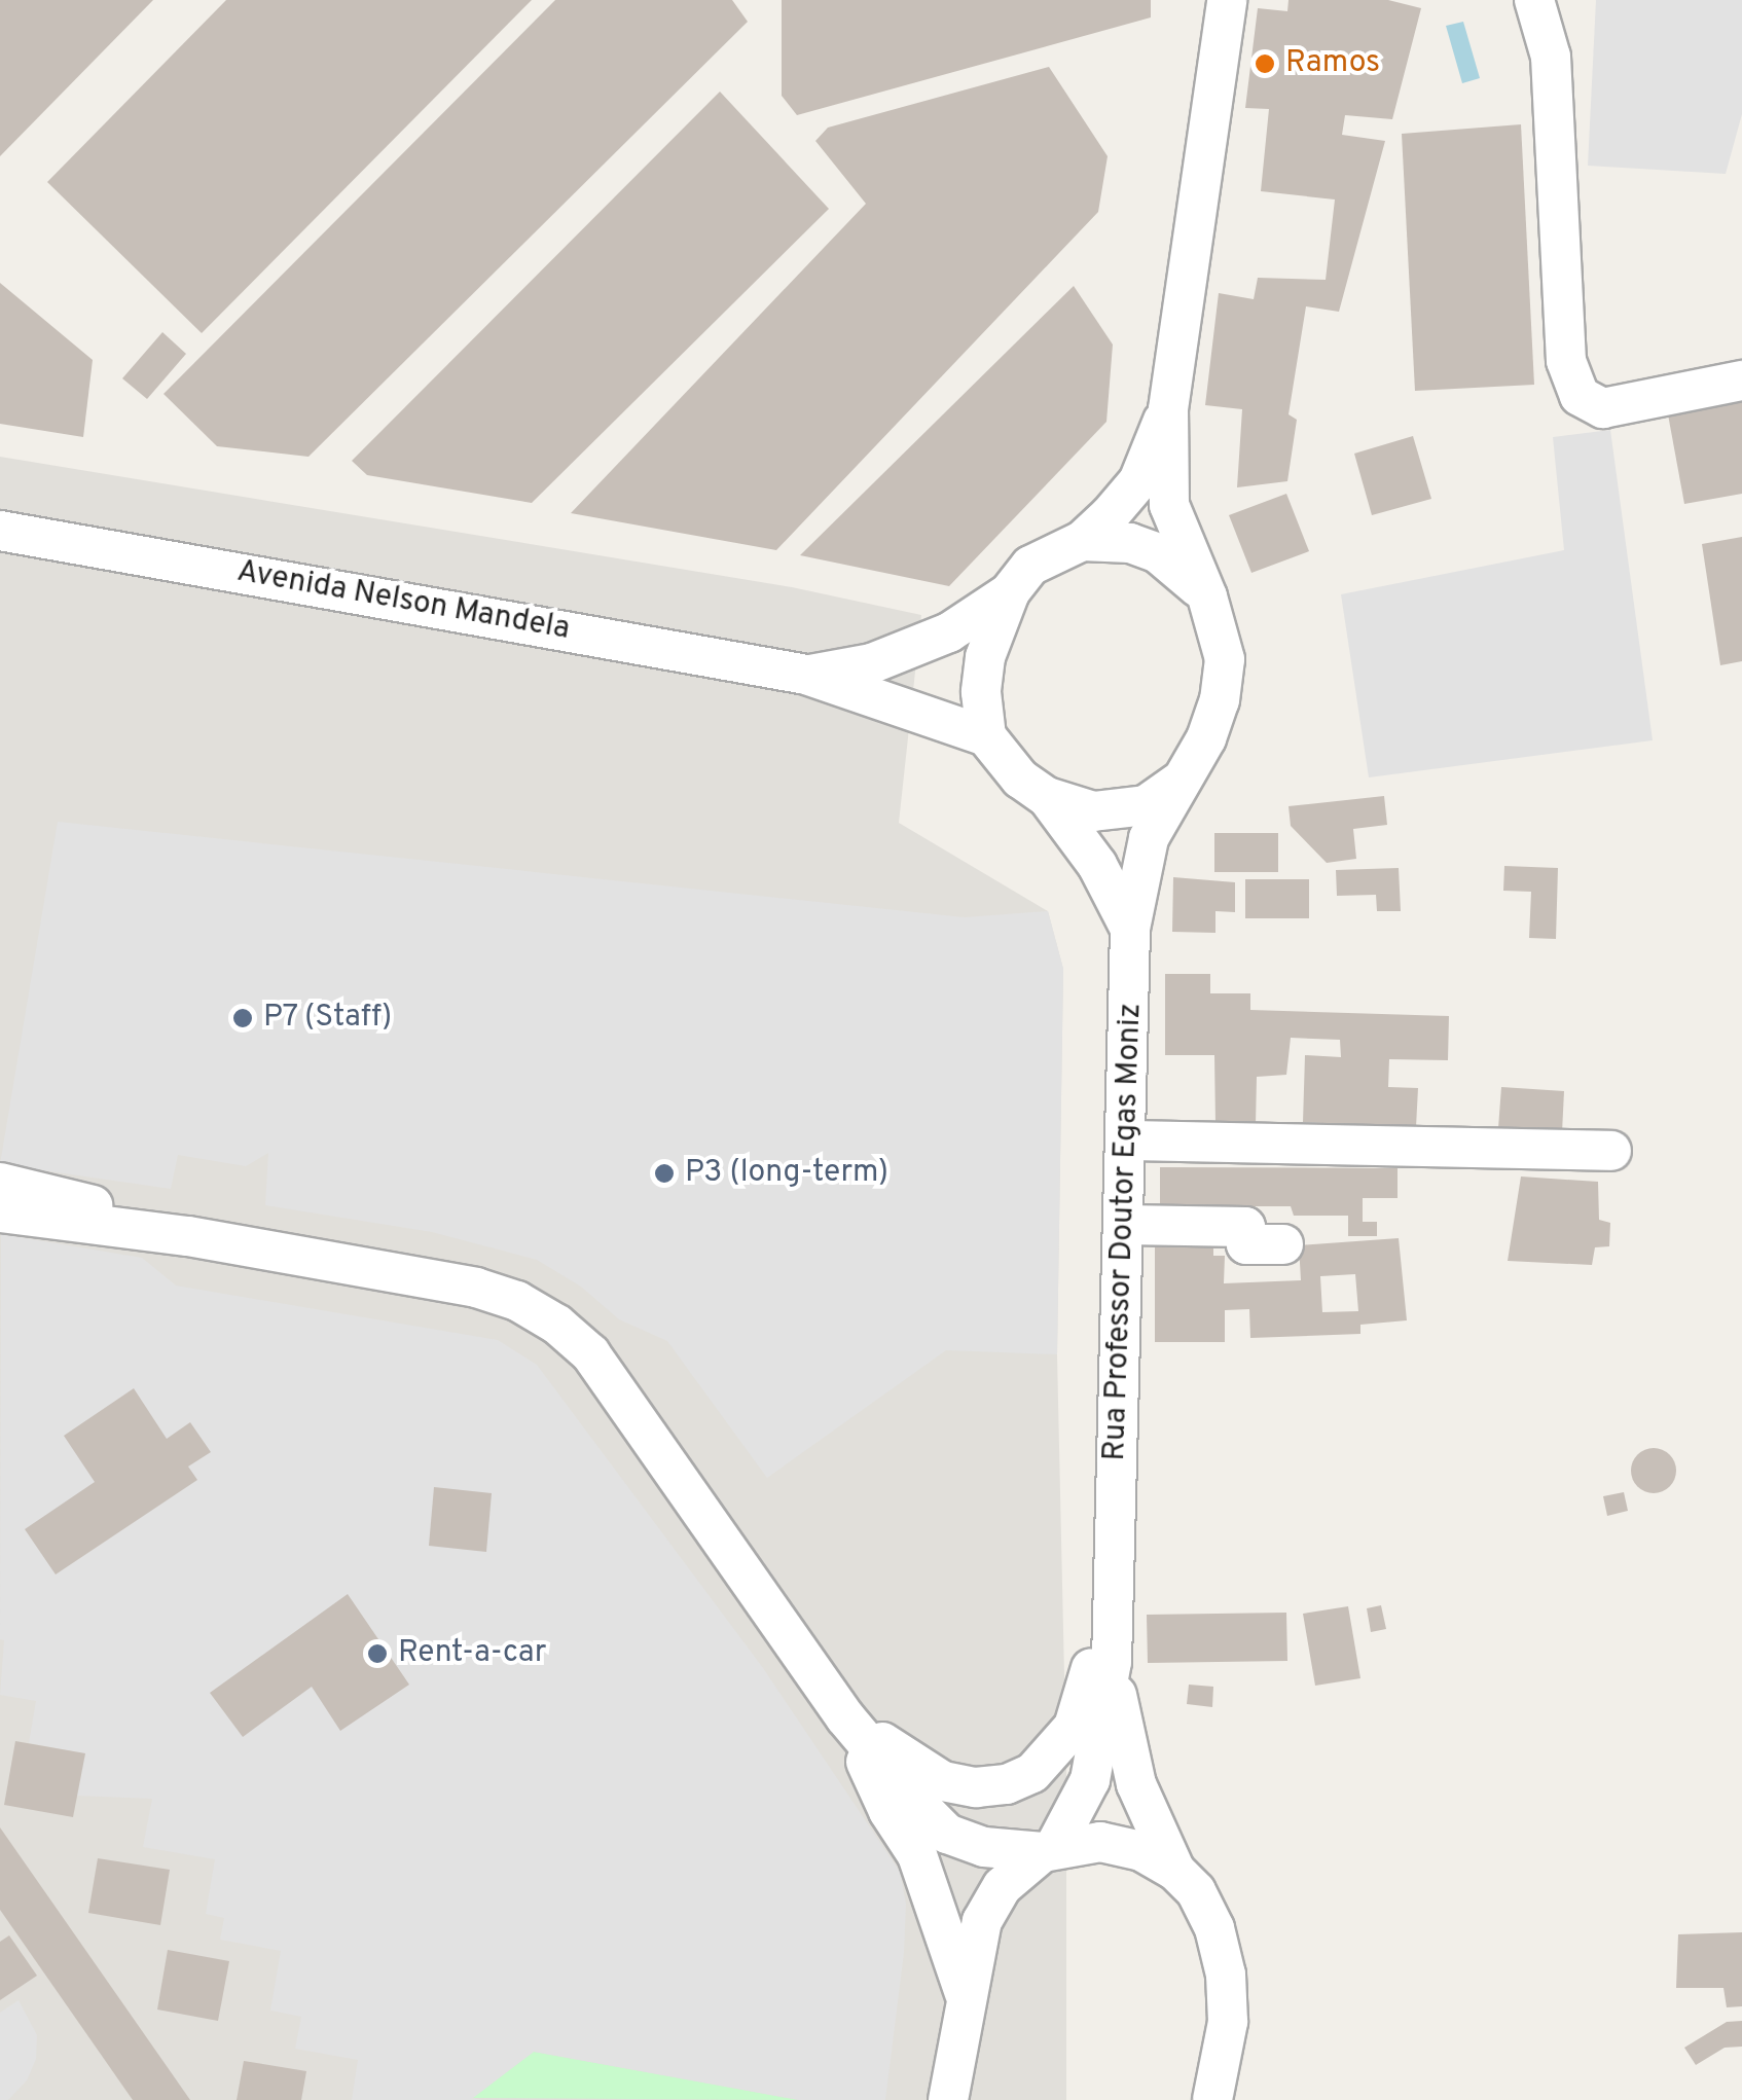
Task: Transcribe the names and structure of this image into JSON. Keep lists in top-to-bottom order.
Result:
{
  "streets": {
    "street": ["Avenida Nelson Mandela", "Rua Professor Doutor Egas Moniz"]
  },
  "places": [
    "Ramos",
    "P7 (Staff)",
    "P3 (long-term)",
    "Rent-a-car"
  ]
}
